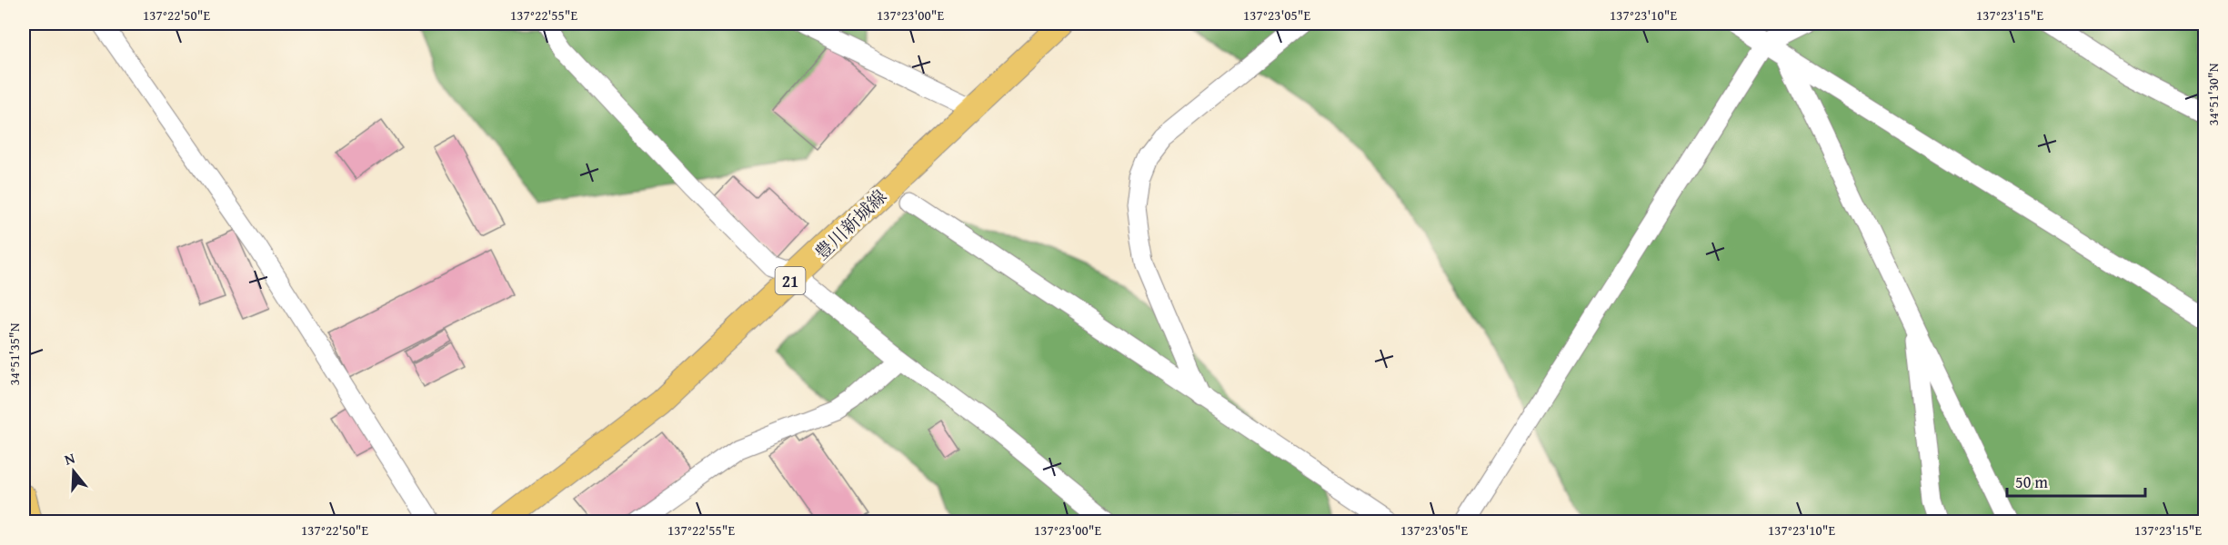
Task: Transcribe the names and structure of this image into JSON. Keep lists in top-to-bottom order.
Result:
{
  "streets": {
    "main road": ["豊川新城線", "21"]
  },
  "scale_bar": "50 m",
  "north": "top",
  "coordinates": [
    "137°22'50\"E",
    "137°22'55\"E",
    "137°23'00\"E",
    "137°23'05\"E",
    "137°23'10\"E",
    "137°23'15\"E",
    "34°51'30\"N",
    "34°51'35\"N"
  ]
}
